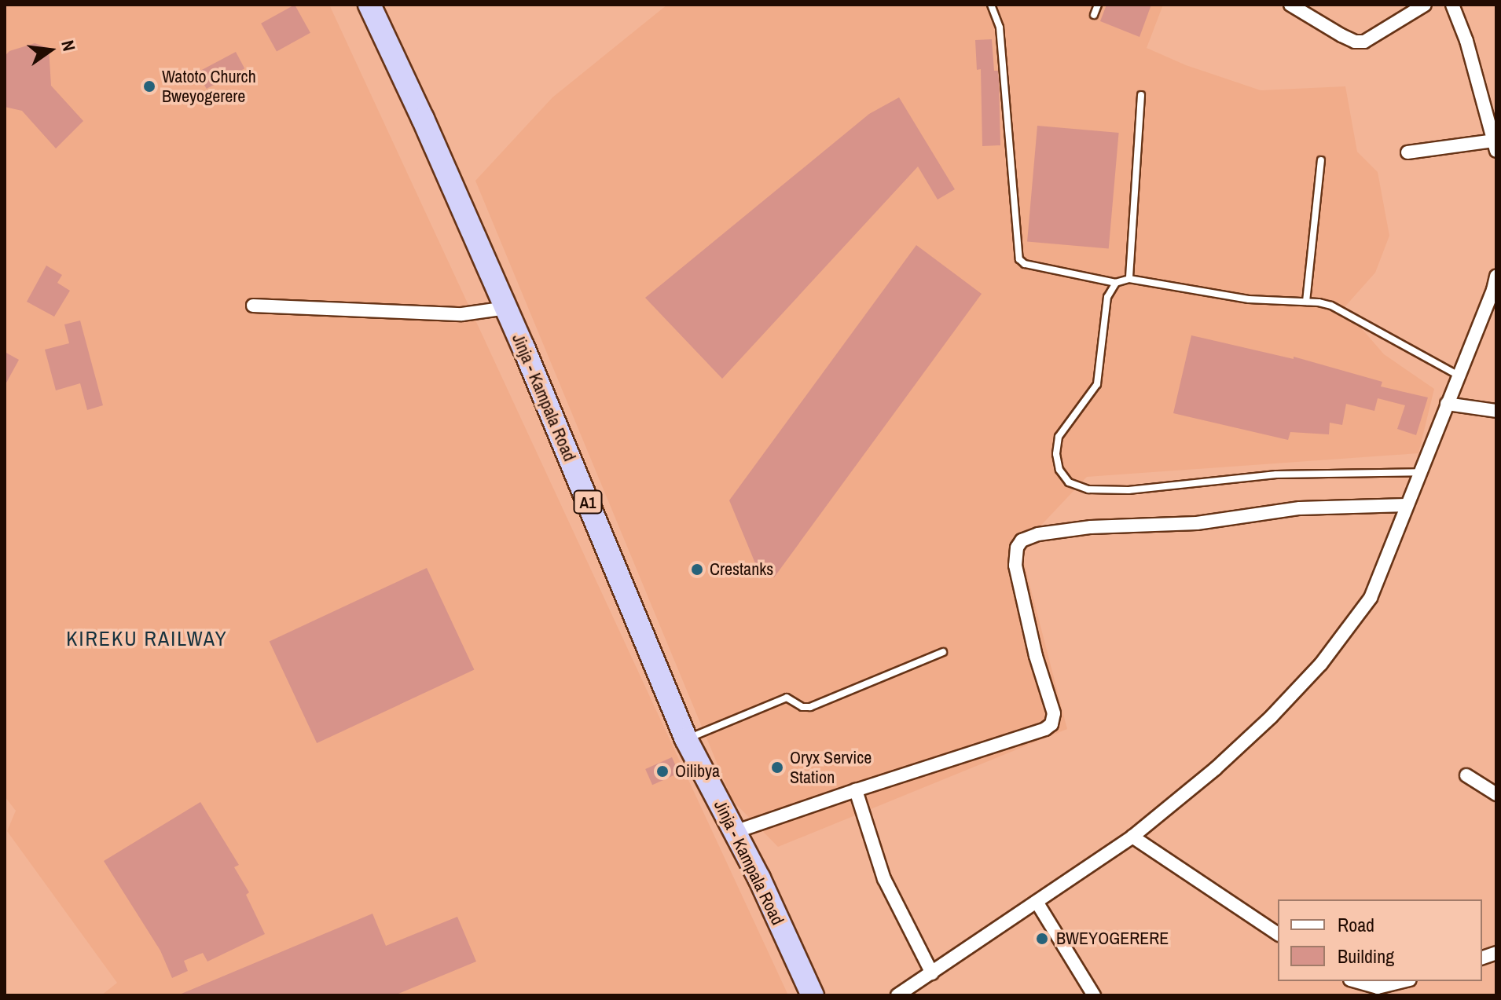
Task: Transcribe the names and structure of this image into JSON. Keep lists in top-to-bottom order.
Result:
{
  "streets": {
    "highway": ["Jinja - Kampala Road", "A1"]
  },
  "districts": ["KIREKU RAILWAY"],
  "places": [
    "Watoto Church Bweyogerere",
    "Crestanks",
    "Oryx Service Station",
    "Oilibya",
    "BWEYOGERERE"
  ],
  "legend": ["Road", "Building"],
  "north": "right"
}
